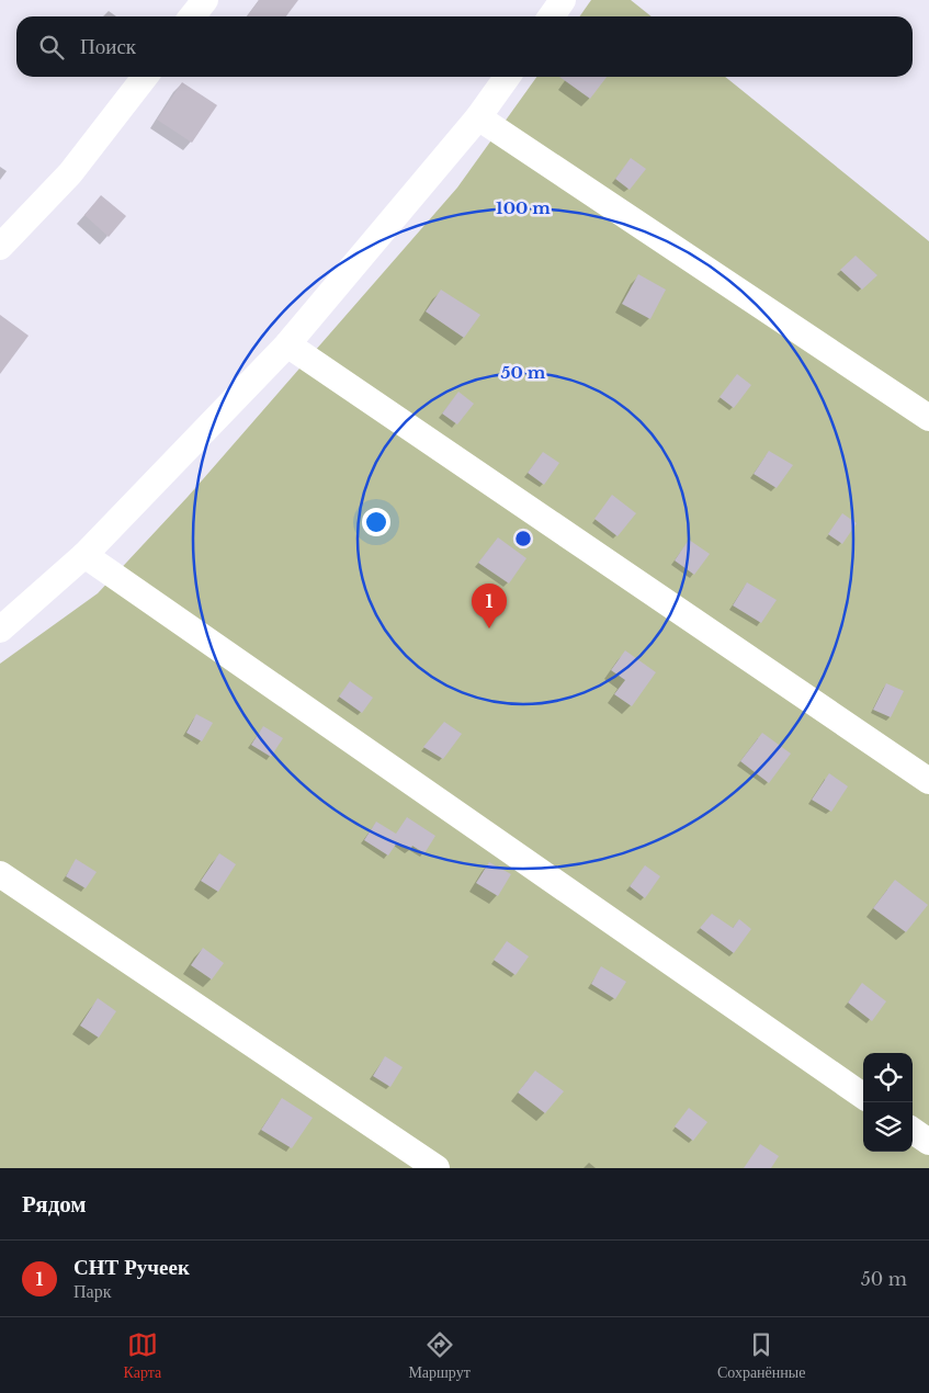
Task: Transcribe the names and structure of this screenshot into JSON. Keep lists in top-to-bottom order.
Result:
{
  "page": {
    "search": "Поиск",
    "pins": "1",
    "heading": "Рядом",
    "list": [
      {
        "mark": "1",
        "name": "СНТ Ручеек",
        "note": "Парк",
        "value": "50 m"
      }
    ],
    "nav": ["Карта", "Маршрут", "Сохранённые"]
  },
  "rings": ["100 m", "50 m"]
}
